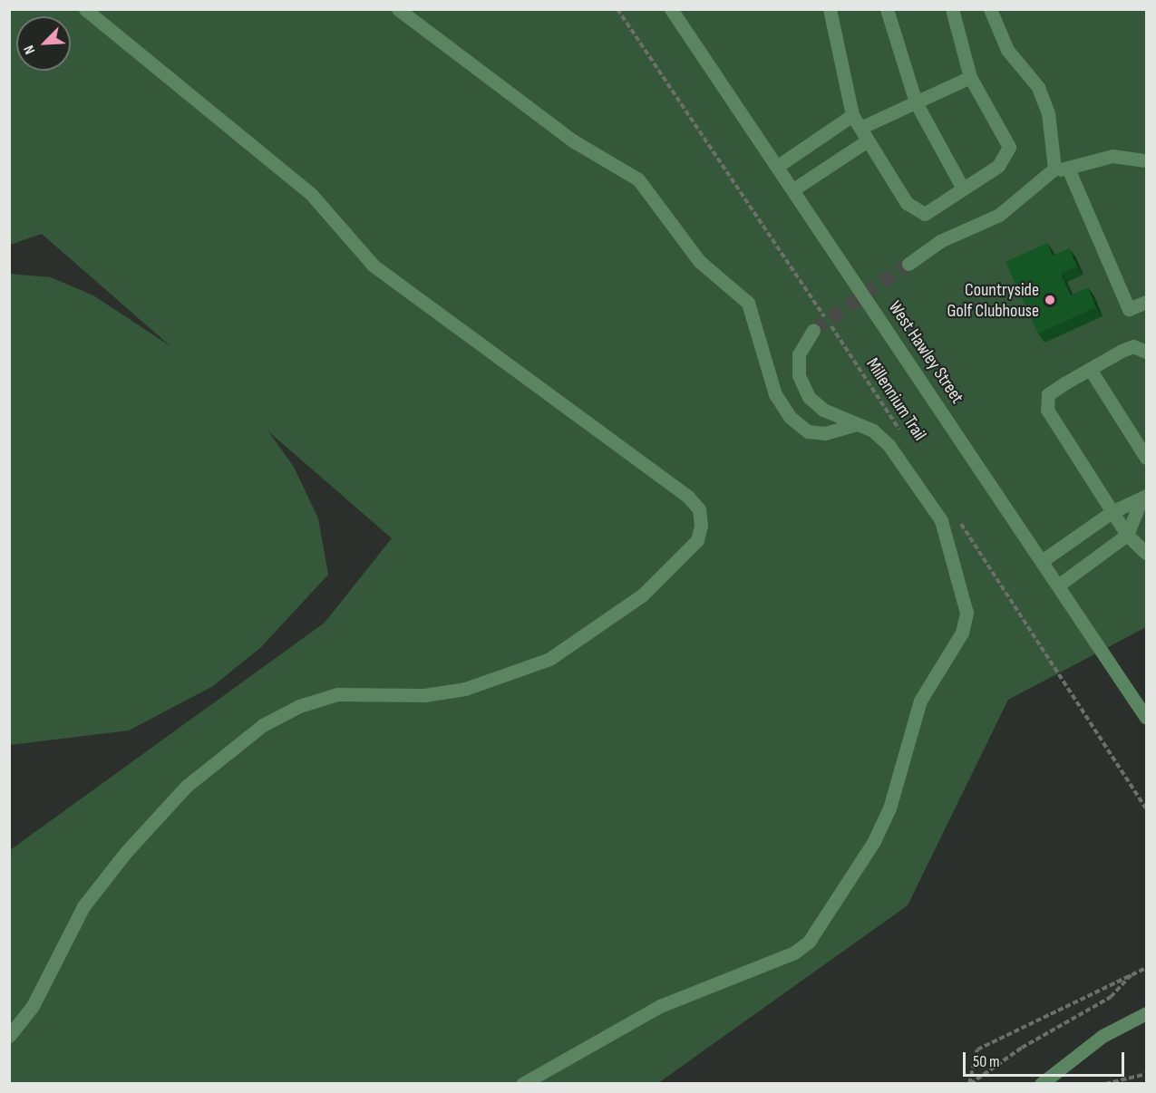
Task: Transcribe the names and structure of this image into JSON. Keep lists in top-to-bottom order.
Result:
{
  "streets": {
    "street": ["West Hawley Street"],
    "path": ["Millennium Trail"]
  },
  "places": ["Countryside Golf Clubhouse"],
  "scale_bar": "50 m",
  "north": "bottom left"
}
